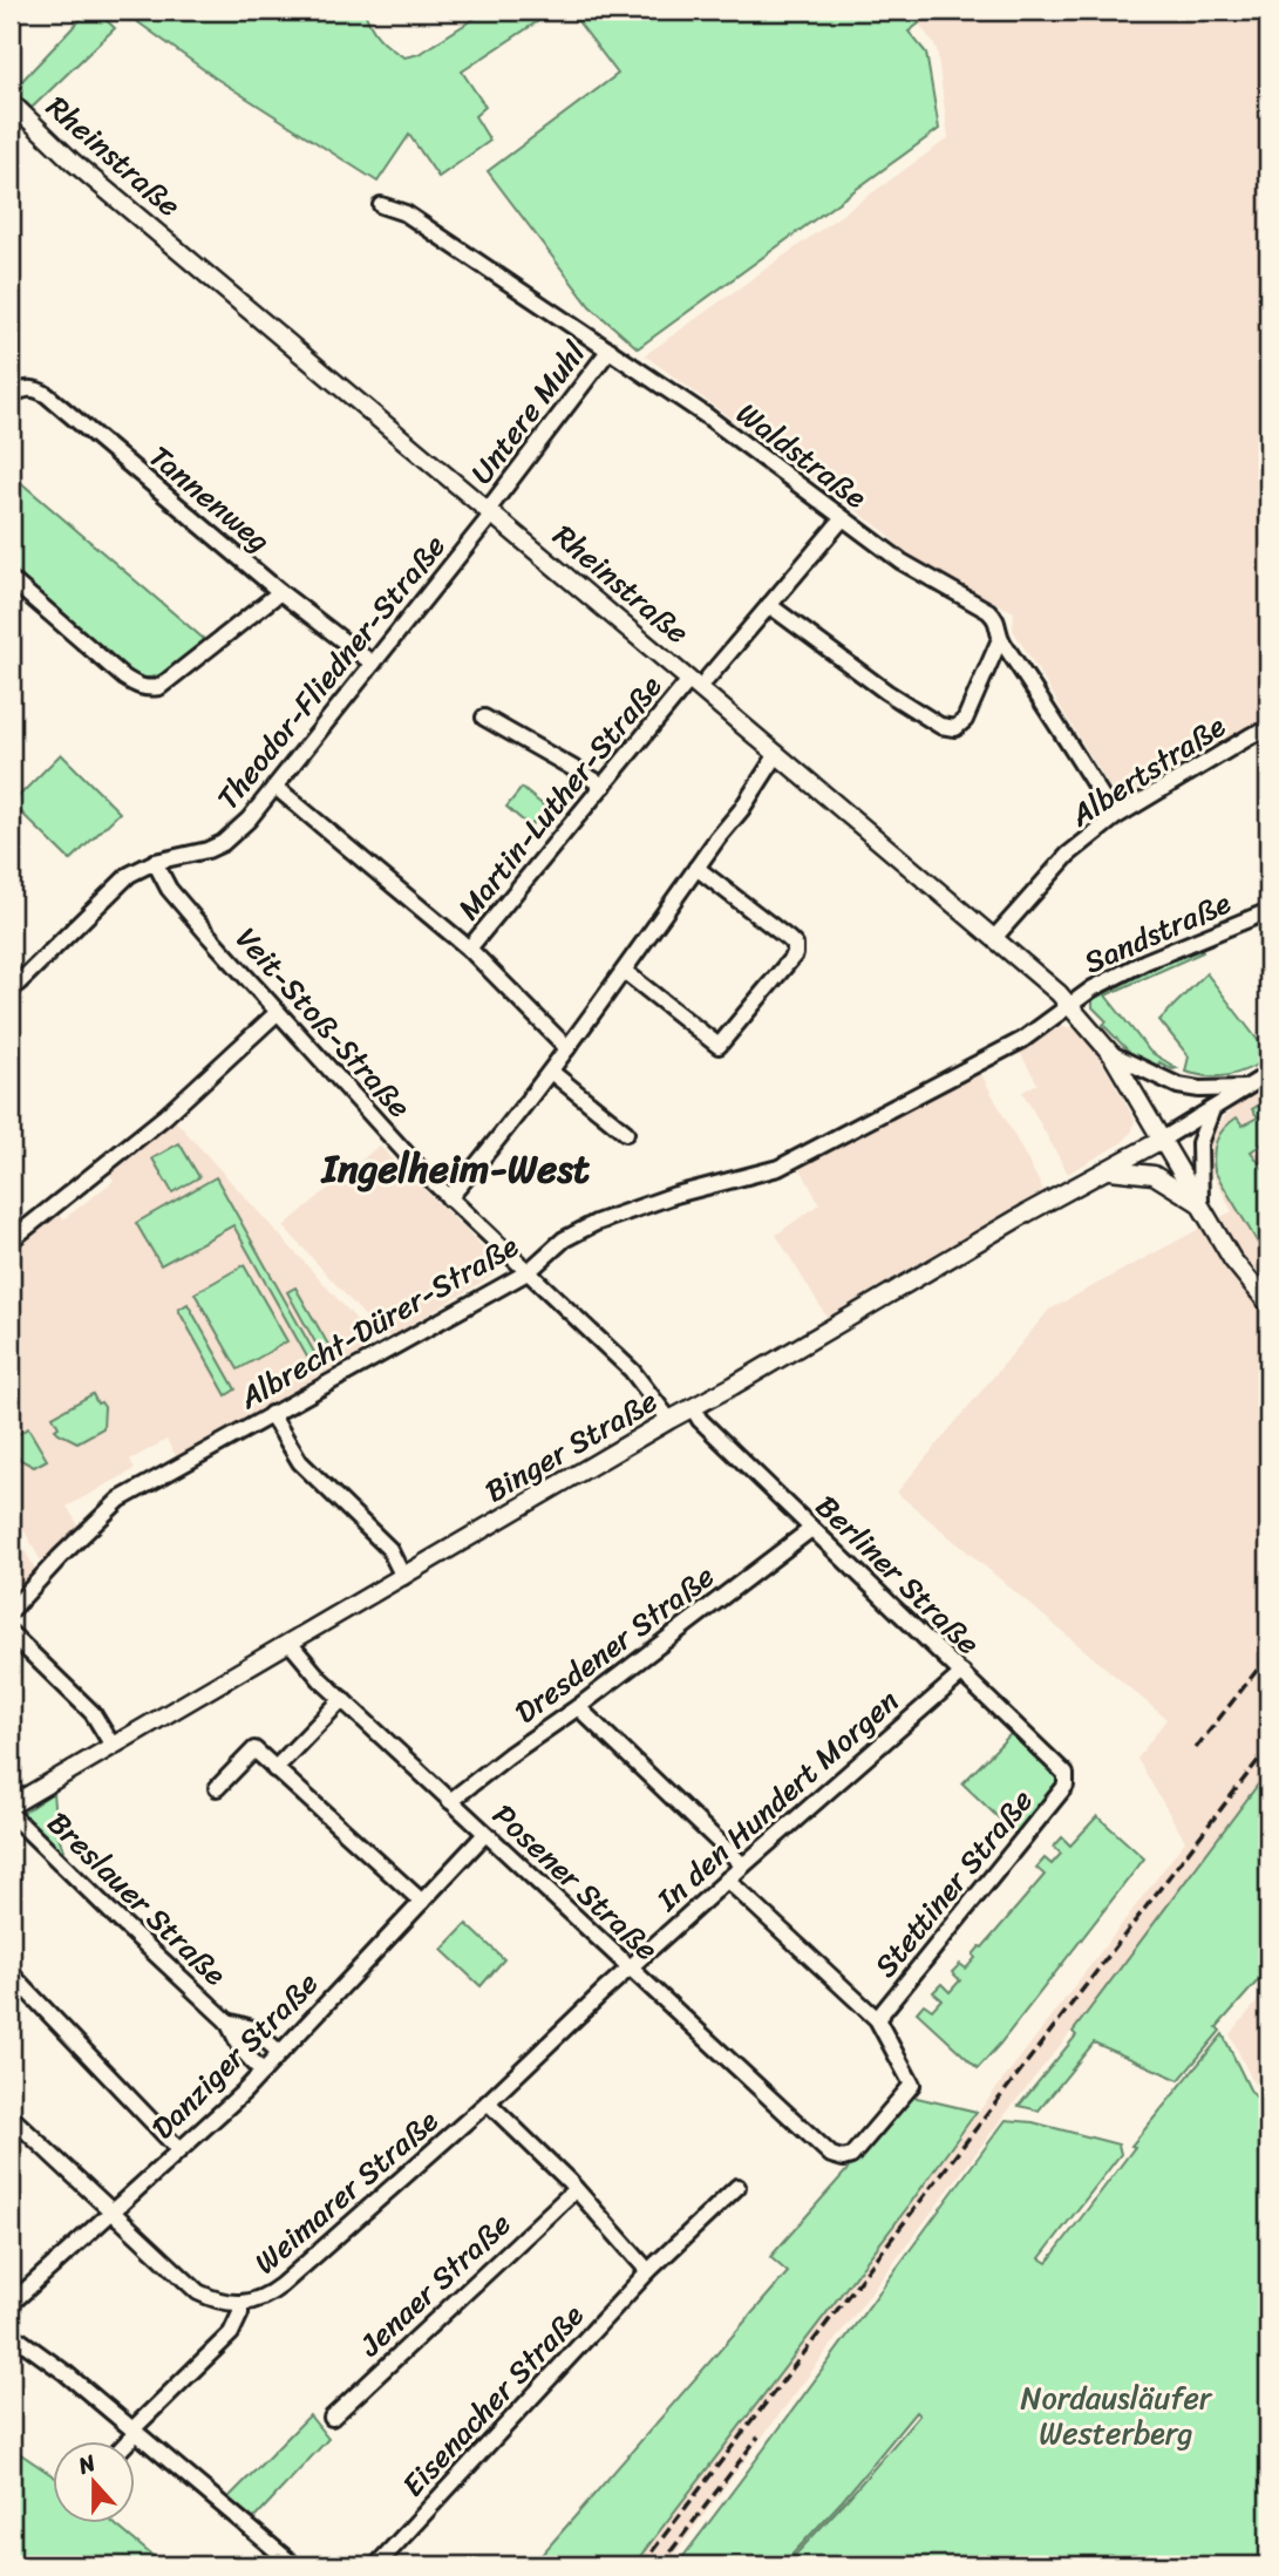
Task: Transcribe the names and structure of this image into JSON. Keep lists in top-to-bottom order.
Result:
{
  "streets": {
    "main road": ["Rheinstraße", "Binger Straße"],
    "street": [
      "Untere Muhl",
      "Waldstraße",
      "Tannenweg",
      "Theodor-Fliedner-Straße",
      "Albertstraße",
      "Martin-Luther-Straße",
      "Sandstraße",
      "Veit-Stoß-Straße",
      "Albrecht-Dürer-Straße",
      "Berliner Straße",
      "Dresdener Straße",
      "In den Hundert Morgen",
      "Posener Straße",
      "Stettiner Straße",
      "Breslauer Straße",
      "Danziger Straße",
      "Weimarer Straße",
      "Jenaer Straße",
      "Eisenacher Straße"
    ]
  },
  "crossings": [
    ["Rheinstraße", "Untere Muhl"],
    ["Rheinstraße", "Theodor-Fliedner-Straße"],
    ["Rheinstraße", "Albertstraße"],
    ["Rheinstraße", "Martin-Luther-Straße"],
    ["Rheinstraße", "Sandstraße"],
    ["Rheinstraße", "Albrecht-Dürer-Straße"],
    ["Rheinstraße", "Binger Straße"],
    ["Untere Muhl", "Waldstraße"],
    ["Untere Muhl", "Theodor-Fliedner-Straße"],
    ["Waldstraße", "Albertstraße"],
    ["Waldstraße", "Martin-Luther-Straße"],
    ["Tannenweg", "Theodor-Fliedner-Straße"],
    ["Theodor-Fliedner-Straße", "Veit-Stoß-Straße"],
    ["Sandstraße", "Albrecht-Dürer-Straße"],
    ["Veit-Stoß-Straße", "Albrecht-Dürer-Straße"],
    ["Veit-Stoß-Straße", "Binger Straße"],
    ["Binger Straße", "Berliner Straße"],
    ["Binger Straße", "Posener Straße"],
    ["Berliner Straße", "Dresdener Straße"],
    ["Berliner Straße", "In den Hundert Morgen"],
    ["Berliner Straße", "Stettiner Straße"],
    ["Dresdener Straße", "Posener Straße"],
    ["In den Hundert Morgen", "Posener Straße"],
    ["In den Hundert Morgen", "Weimarer Straße"],
    ["Posener Straße", "Stettiner Straße"],
    ["Posener Straße", "Danziger Straße"],
    ["Posener Straße", "Weimarer Straße"],
    ["Breslauer Straße", "Danziger Straße"],
    ["Danziger Straße", "Weimarer Straße"]
  ],
  "districts": ["Ingelheim-West"],
  "parks": ["Nordausläufer Westerberg"],
  "north": "top"
}
